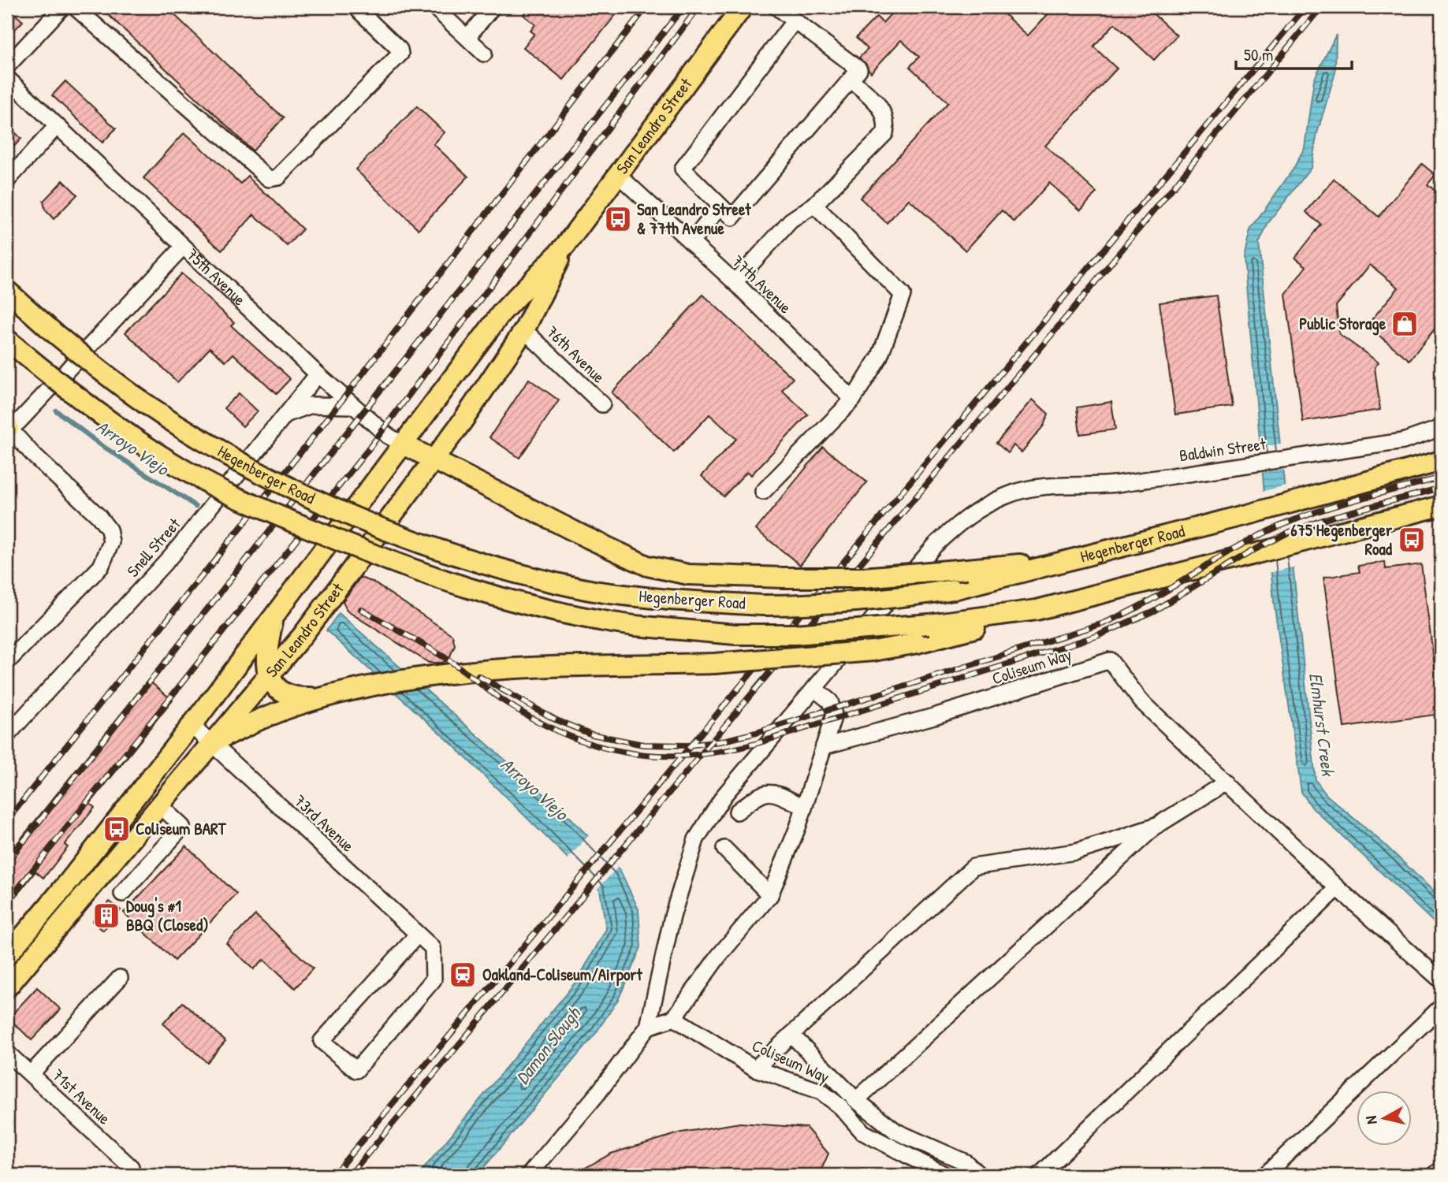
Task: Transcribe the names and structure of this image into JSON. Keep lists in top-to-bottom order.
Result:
{
  "streets": {
    "main road": ["San Leandro Street", "75th Avenue", "Hegenberger Road"],
    "street": [
      "77th Avenue",
      "76th Avenue",
      "Baldwin Street",
      "Snell Street",
      "Coliseum Way",
      "73rd Avenue",
      "71st Avenue"
    ]
  },
  "crossings": [
    ["San Leandro Street", "75th Avenue"],
    ["San Leandro Street", "77th Avenue"],
    ["San Leandro Street", "76th Avenue"],
    ["San Leandro Street", "73rd Avenue"],
    ["75th Avenue", "Hegenberger Road"],
    ["75th Avenue", "Snell Street"]
  ],
  "water": ["Arroyo Viejo", "Elmhurst Creek", "Damon Slough"],
  "places": {
    "bus stop": ["San Leandro Street & 77th Avenue", "675 Hegenberger Road", "Coliseum BART"],
    "shop": ["Public Storage"],
    "building": ["Doug's #1 BBQ (Closed)"],
    "station": ["Oakland-Coliseum/Airport"]
  },
  "scale_bar": "50 m",
  "north": "left"
}
